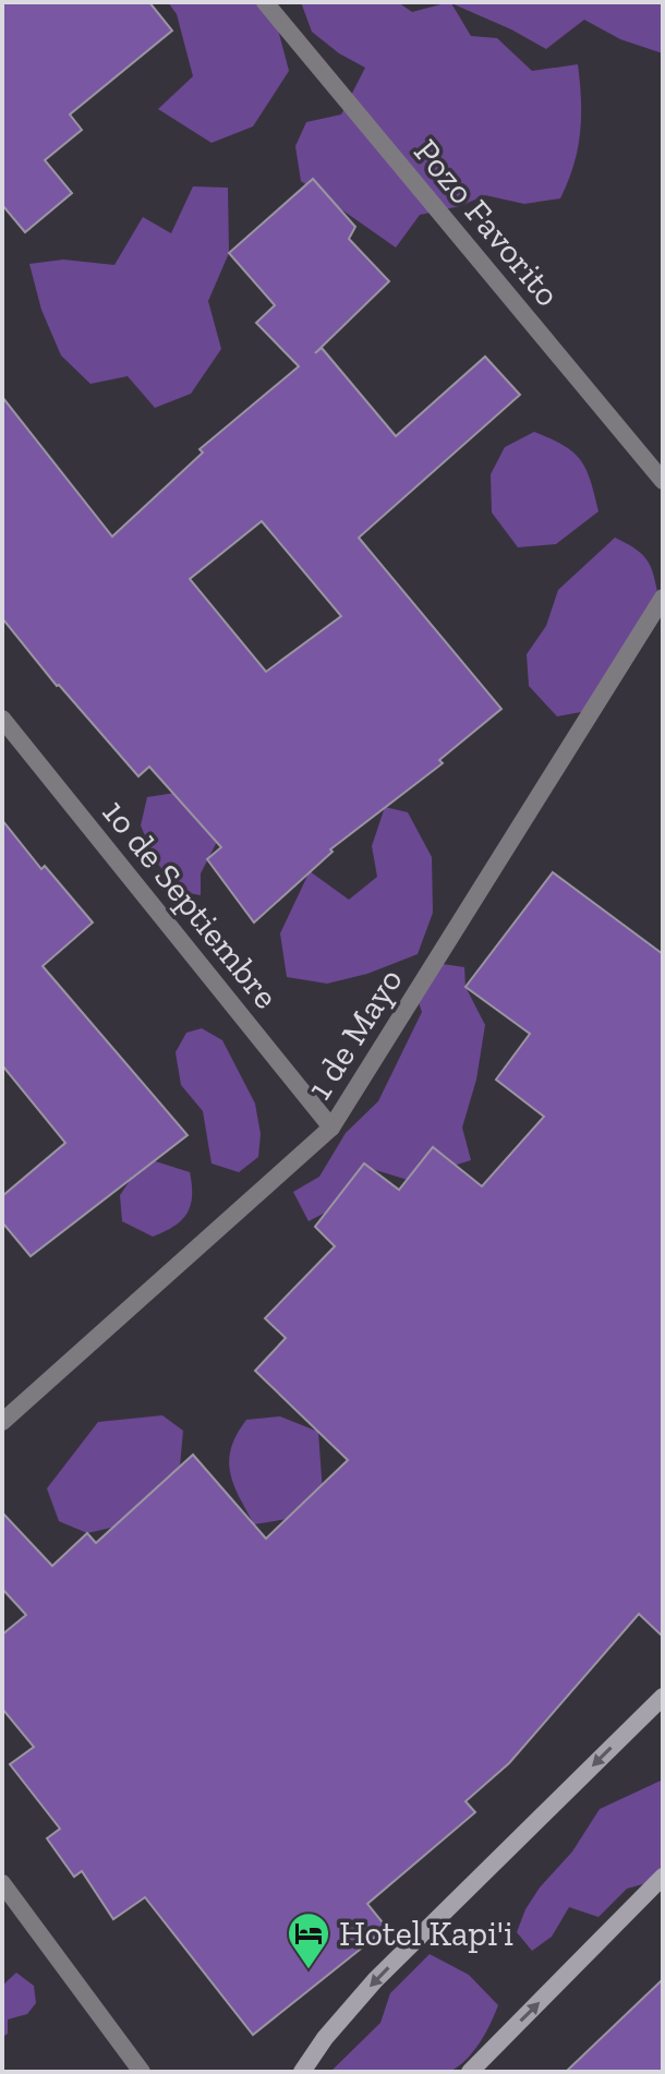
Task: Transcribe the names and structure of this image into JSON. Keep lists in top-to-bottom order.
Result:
{
  "streets": {
    "street": ["Pozo Favorito", "1o de Septiembre", "1 de Mayo"]
  },
  "crossings": [
    ["1o de Septiembre", "1 de Mayo"]
  ],
  "places": {
    "hotel": ["Hotel Kapi'i"]
  }
}
